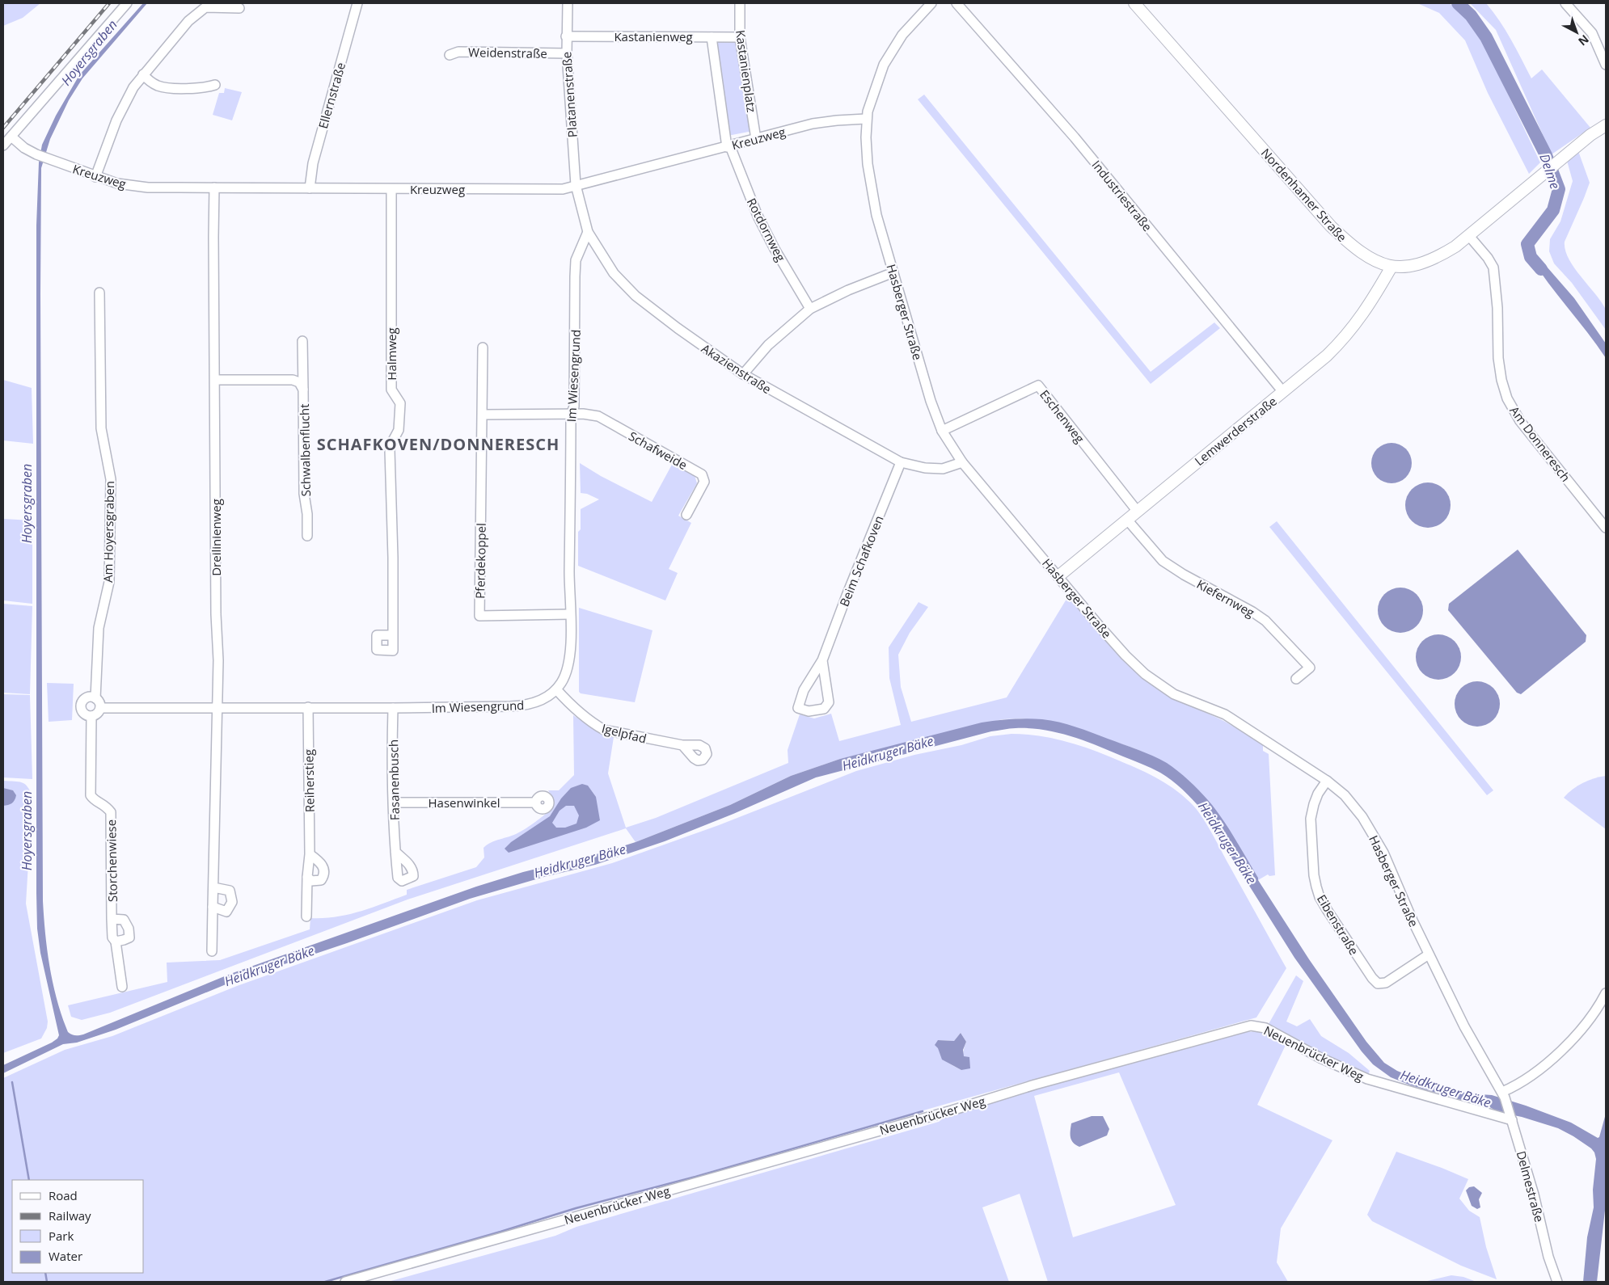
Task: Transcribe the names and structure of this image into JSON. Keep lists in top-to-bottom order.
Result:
{
  "streets": {
    "street": [
      "Kastanienweg",
      "Weidenstraße",
      "Kastanienplatz",
      "Platanenstraße",
      "Ellernstraße",
      "Kreuzweg",
      "Nordenhamer Straße",
      "Industriestraße",
      "Rotdornweg",
      "Hasberger Straße",
      "Halmweg",
      "Akazienstraße",
      "Im Wiesengrund",
      "Eschenweg",
      "Lemwerderstraße",
      "Am Donneresch",
      "Schwalbenflucht",
      "Schafweide",
      "Am Hoyersgraben",
      "Dreilinienweg",
      "Pferdekoppel",
      "Beim Schafkoven",
      "Kiefernweg",
      "Igelpfad",
      "Fasanenbusch",
      "Reiherstieg",
      "Hasenwinkel",
      "Storchenwiese",
      "Eibenstraße",
      "Neuenbrücker Weg",
      "Delmestraße"
    ]
  },
  "crossings": [
    ["Kastanienweg", "Kastanienplatz"],
    ["Kastanienweg", "Platanenstraße"],
    ["Weidenstraße", "Platanenstraße"],
    ["Kastanienplatz", "Kreuzweg"],
    ["Platanenstraße", "Kreuzweg"],
    ["Platanenstraße", "Akazienstraße"],
    ["Ellernstraße", "Kreuzweg"],
    ["Kreuzweg", "Rotdornweg"],
    ["Kreuzweg", "Hasberger Straße"],
    ["Kreuzweg", "Halmweg"],
    ["Kreuzweg", "Akazienstraße"],
    ["Kreuzweg", "Dreilinienweg"],
    ["Nordenhamer Straße", "Lemwerderstraße"],
    ["Nordenhamer Straße", "Am Donneresch"],
    ["Industriestraße", "Lemwerderstraße"],
    ["Hasberger Straße", "Akazienstraße"],
    ["Hasberger Straße", "Eschenweg"],
    ["Hasberger Straße", "Lemwerderstraße"],
    ["Hasberger Straße", "Eibenstraße"],
    ["Hasberger Straße", "Delmestraße"],
    ["Akazienstraße", "Im Wiesengrund"],
    ["Akazienstraße", "Beim Schafkoven"],
    ["Im Wiesengrund", "Schafweide"],
    ["Im Wiesengrund", "Am Hoyersgraben"],
    ["Im Wiesengrund", "Dreilinienweg"],
    ["Im Wiesengrund", "Pferdekoppel"],
    ["Im Wiesengrund", "Igelpfad"],
    ["Im Wiesengrund", "Fasanenbusch"],
    ["Im Wiesengrund", "Reiherstieg"],
    ["Im Wiesengrund", "Storchenwiese"],
    ["Eschenweg", "Lemwerderstraße"],
    ["Lemwerderstraße", "Kiefernweg"],
    ["Schwalbenflucht", "Dreilinienweg"],
    ["Am Hoyersgraben", "Storchenwiese"],
    ["Fasanenbusch", "Hasenwinkel"],
    ["Neuenbrücker Weg", "Delmestraße"]
  ],
  "districts": ["SCHAFKOVEN/DONNERESCH"],
  "water": ["Hoyersgraben", "Delme", "Heidkruger Bäke"],
  "legend": [
    "Road",
    "Railway",
    "Park",
    "Water"
  ],
  "north": "bottom right"
}
